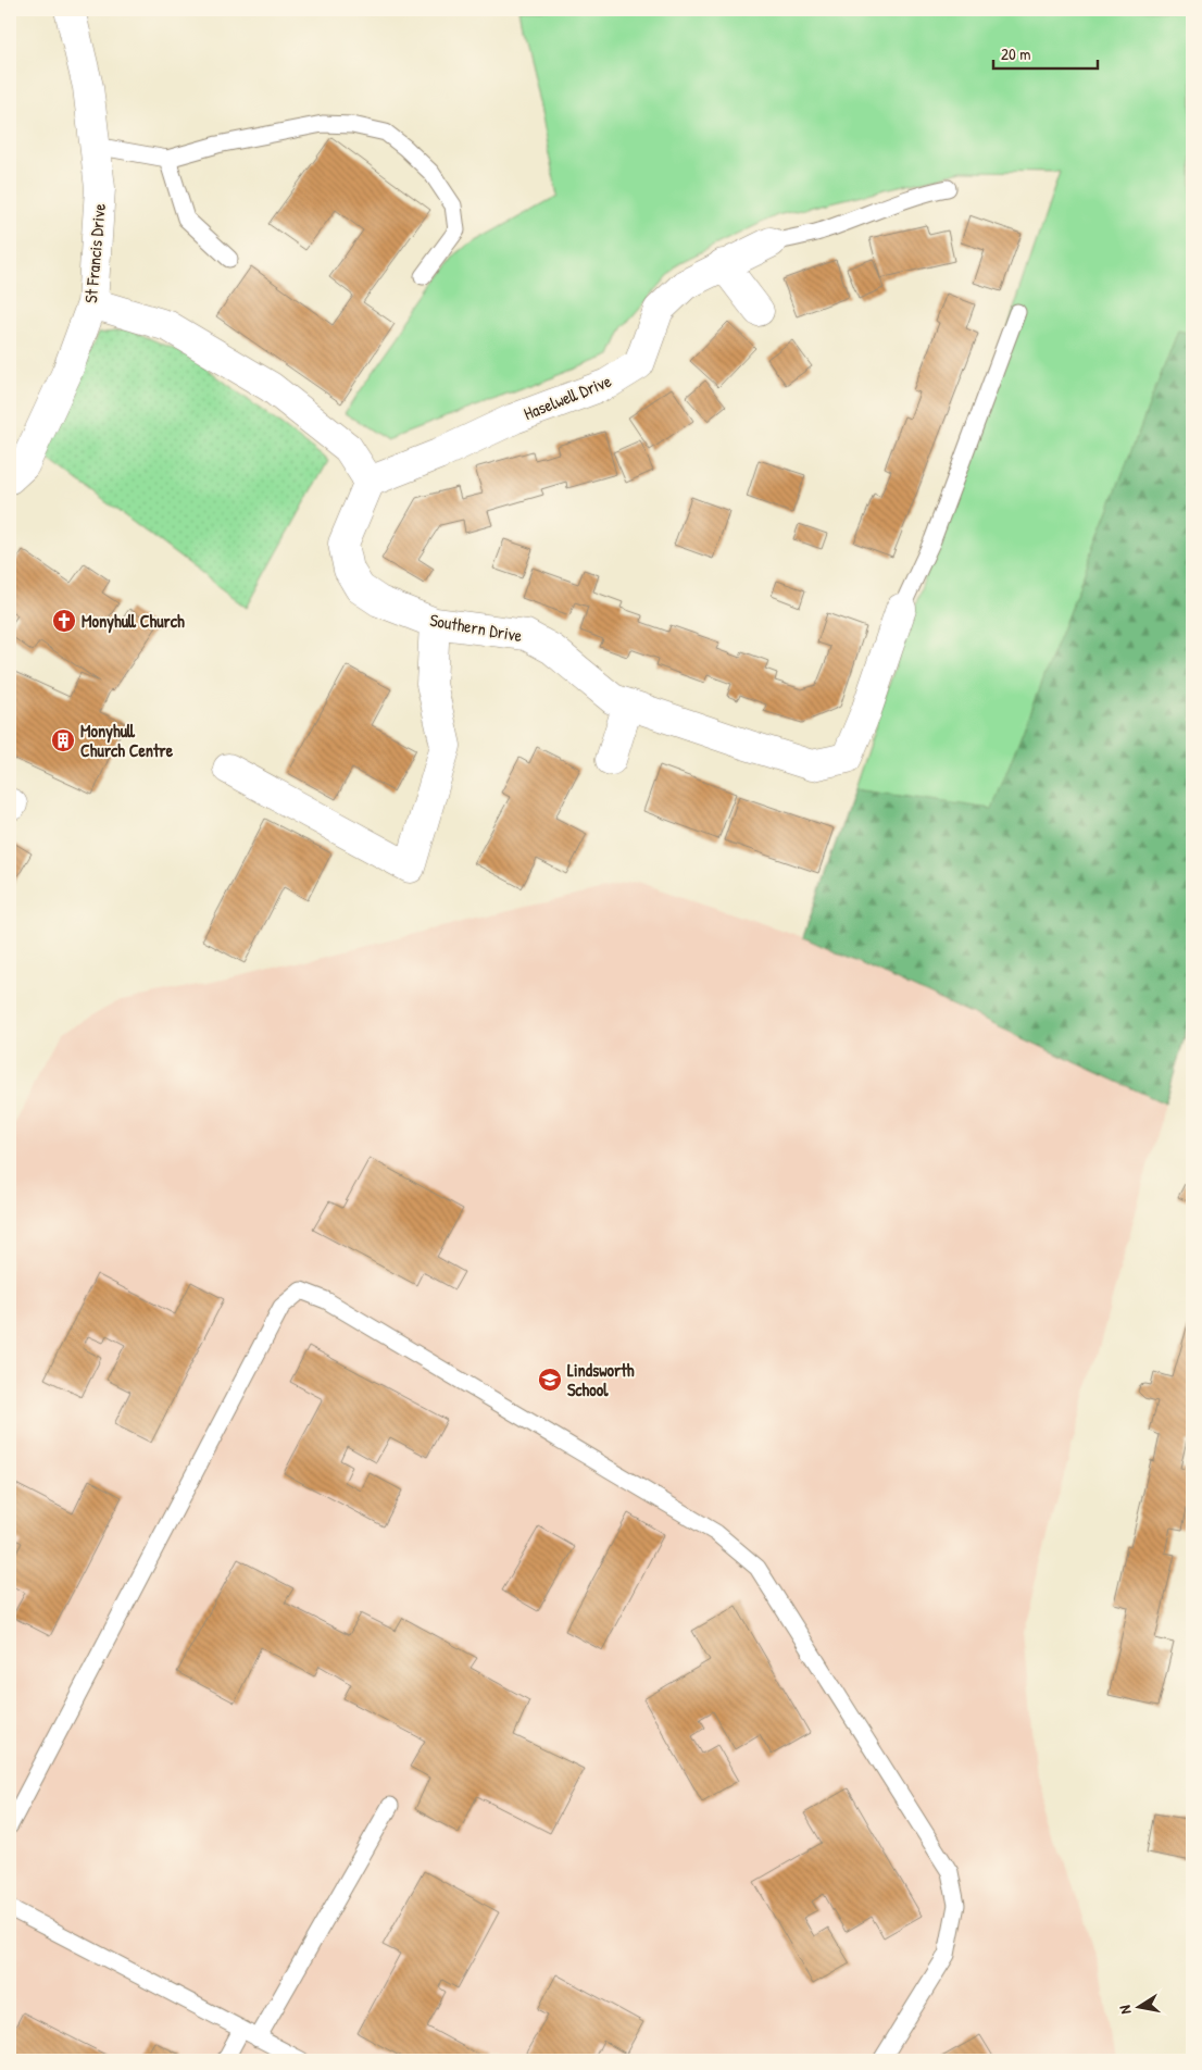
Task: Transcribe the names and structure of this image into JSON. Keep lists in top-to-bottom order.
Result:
{
  "streets": {
    "street": ["St Francis Drive", "Haselwell Drive", "Southern Drive"]
  },
  "crossings": [
    ["Haselwell Drive", "Southern Drive"]
  ],
  "places": {
    "church": ["Monyhull Church"],
    "building": ["Monyhull Church Centre"],
    "school or university": ["Lindsworth School"]
  },
  "scale_bar": "20 m",
  "north": "left"
}
